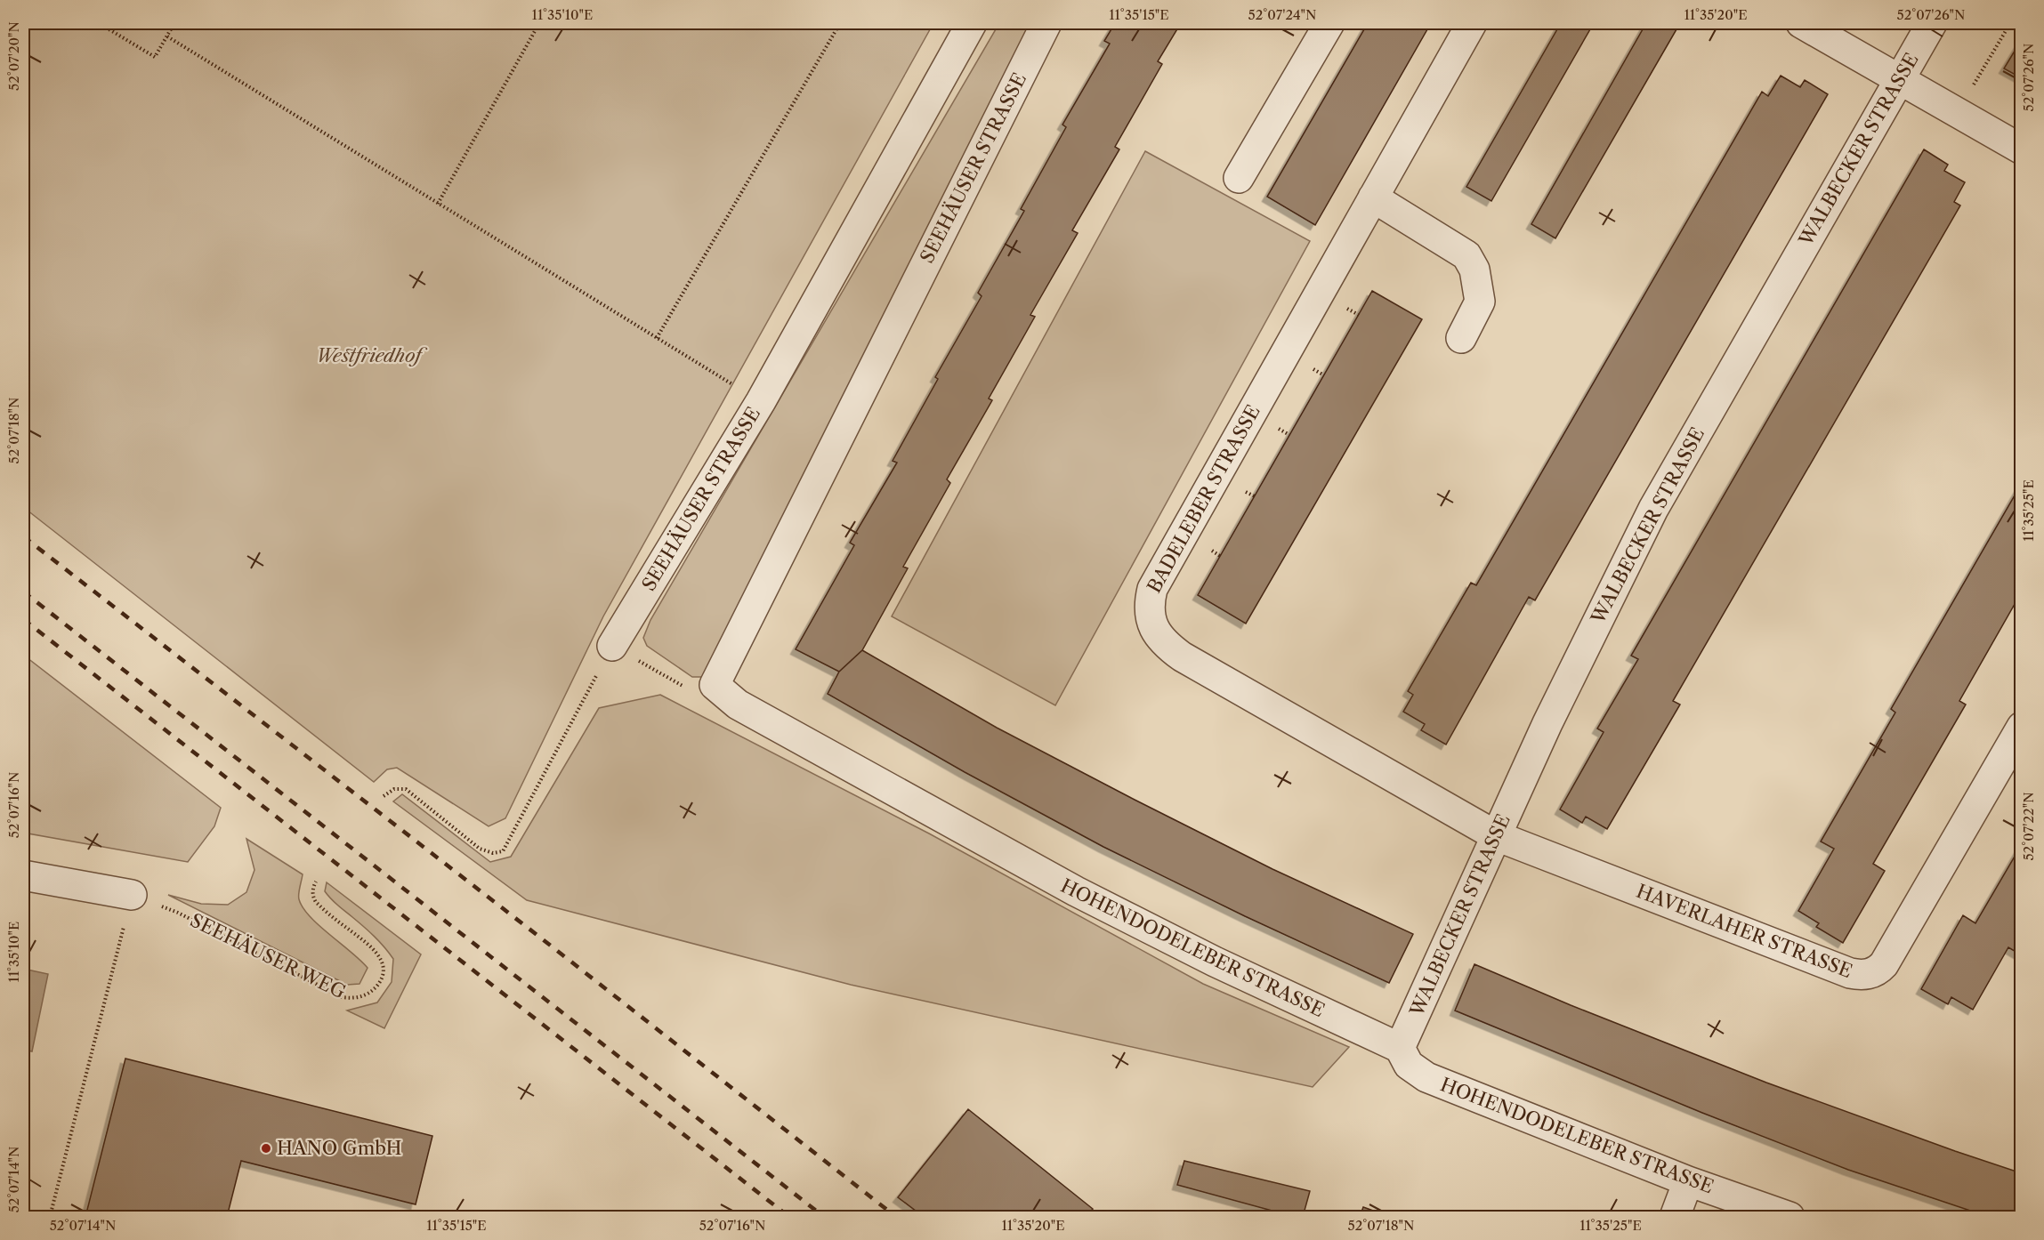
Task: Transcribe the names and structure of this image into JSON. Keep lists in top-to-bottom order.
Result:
{
  "streets": {
    "street": [
      "WALBECKER STRASSE",
      "SEEHÄUSER STRASSE",
      "BADELEBER STRASSE",
      "HAVERLAHER STRASSE",
      "HOHENDODELEBER STRASSE"
    ],
    "path": ["SEEHÄUSER WEG"]
  },
  "crossings": [
    ["WALBECKER STRASSE", "BADELEBER STRASSE"],
    ["WALBECKER STRASSE", "HAVERLAHER STRASSE"],
    ["WALBECKER STRASSE", "HOHENDODELEBER STRASSE"],
    ["SEEHÄUSER STRASSE", "HOHENDODELEBER STRASSE"],
    ["BADELEBER STRASSE", "HAVERLAHER STRASSE"]
  ],
  "parks": ["Westfriedhof"],
  "places": ["HANO GmbH"],
  "coordinates": [
    "11°35'10\"E",
    "11°35'15\"E",
    "52°07'24\"N",
    "11°35'20\"E",
    "52°07'26\"N",
    "52°07'20\"N",
    "52°07'18\"N",
    "11°35'25\"E",
    "52°07'16\"N",
    "52°07'22\"N",
    "52°07'14\"N"
  ]
}
